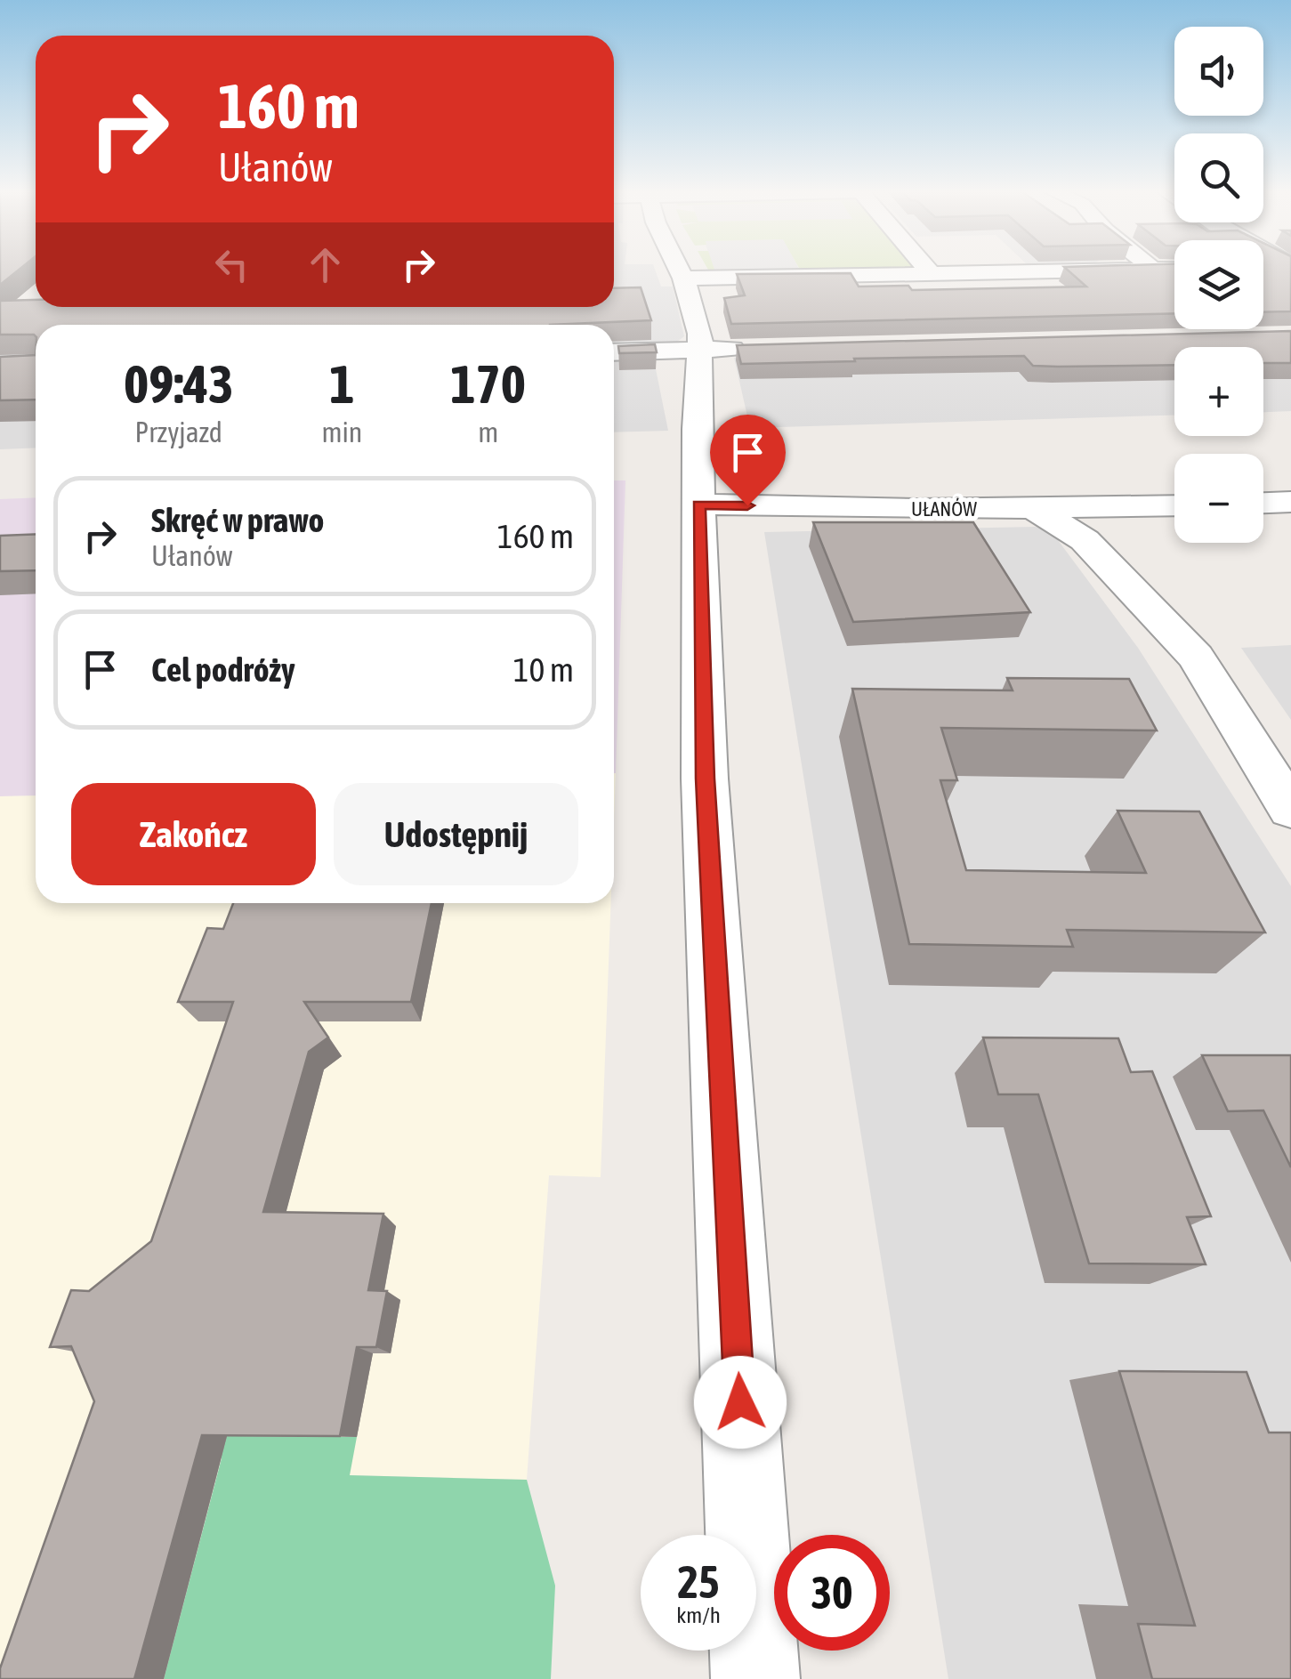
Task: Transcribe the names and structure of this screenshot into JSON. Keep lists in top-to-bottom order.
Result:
{
  "streets": {
    "street": ["UŁANÓW"]
  },
  "page": {
    "map_buttons": ["+", "−"],
    "turn": ["160 m", "Ułanów"],
    "eta": [
      "09:43",
      "Przyjazd",
      "1",
      "min",
      "170",
      "m"
    ],
    "list": [
      {
        "name": "Skręć w prawo",
        "note": "Ułanów",
        "value": "160 m"
      },
      {
        "name": "Cel podróży",
        "value": "10 m"
      }
    ],
    "buttons": ["Zakończ", "Udostępnij"],
    "speed": "25 km/h",
    "limit": "30"
  }
}
